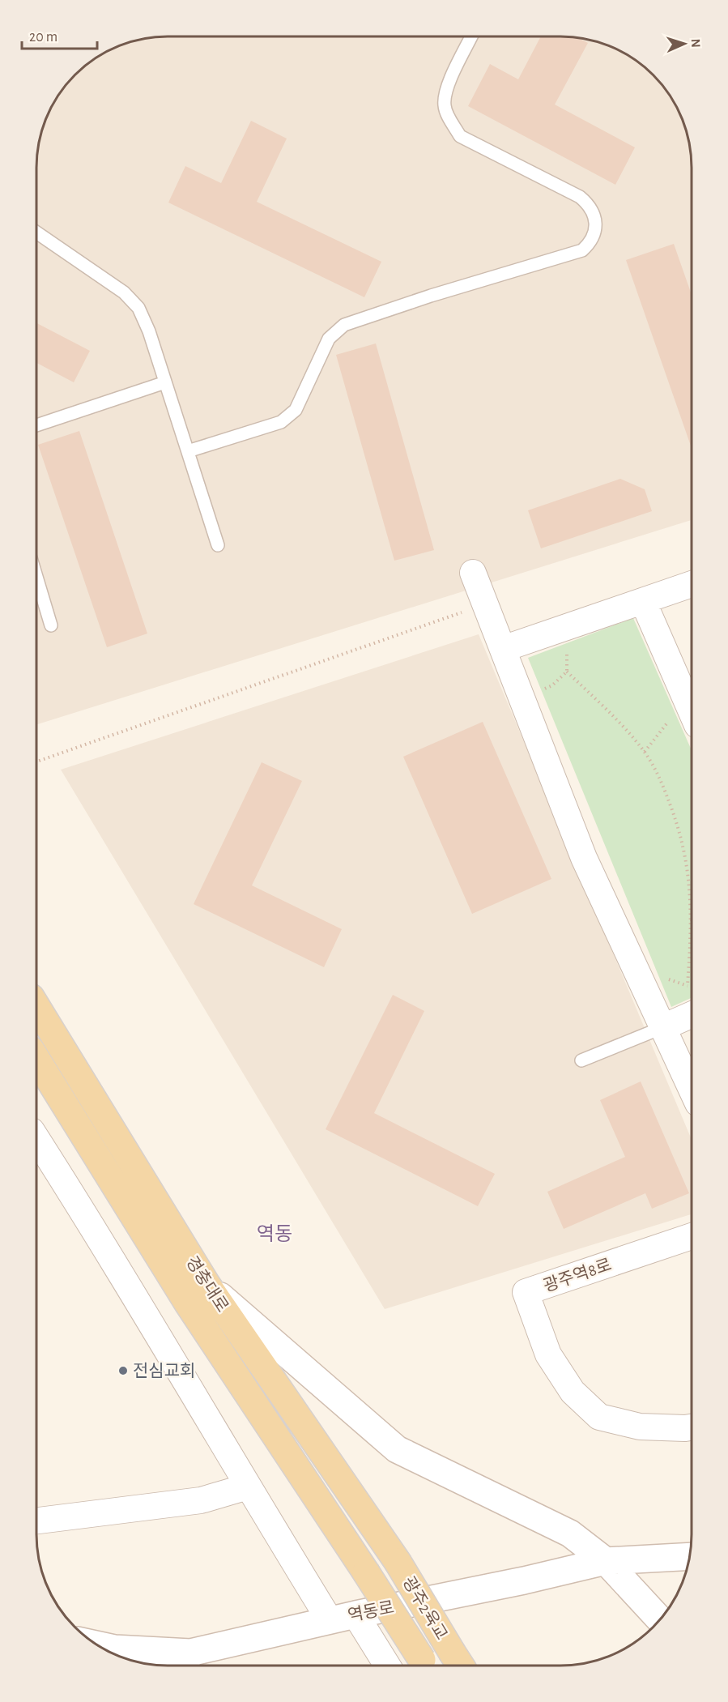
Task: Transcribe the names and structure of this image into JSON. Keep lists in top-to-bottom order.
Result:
{
  "streets": {
    "main road": ["경충대로", "광주2육교"],
    "street": ["광주역8로", "역동로"]
  },
  "crossings": [
    ["경충대로", "광주2육교"]
  ],
  "districts": ["역동"],
  "places": ["전심교회"],
  "scale_bar": "20 m",
  "north": "right"
}
